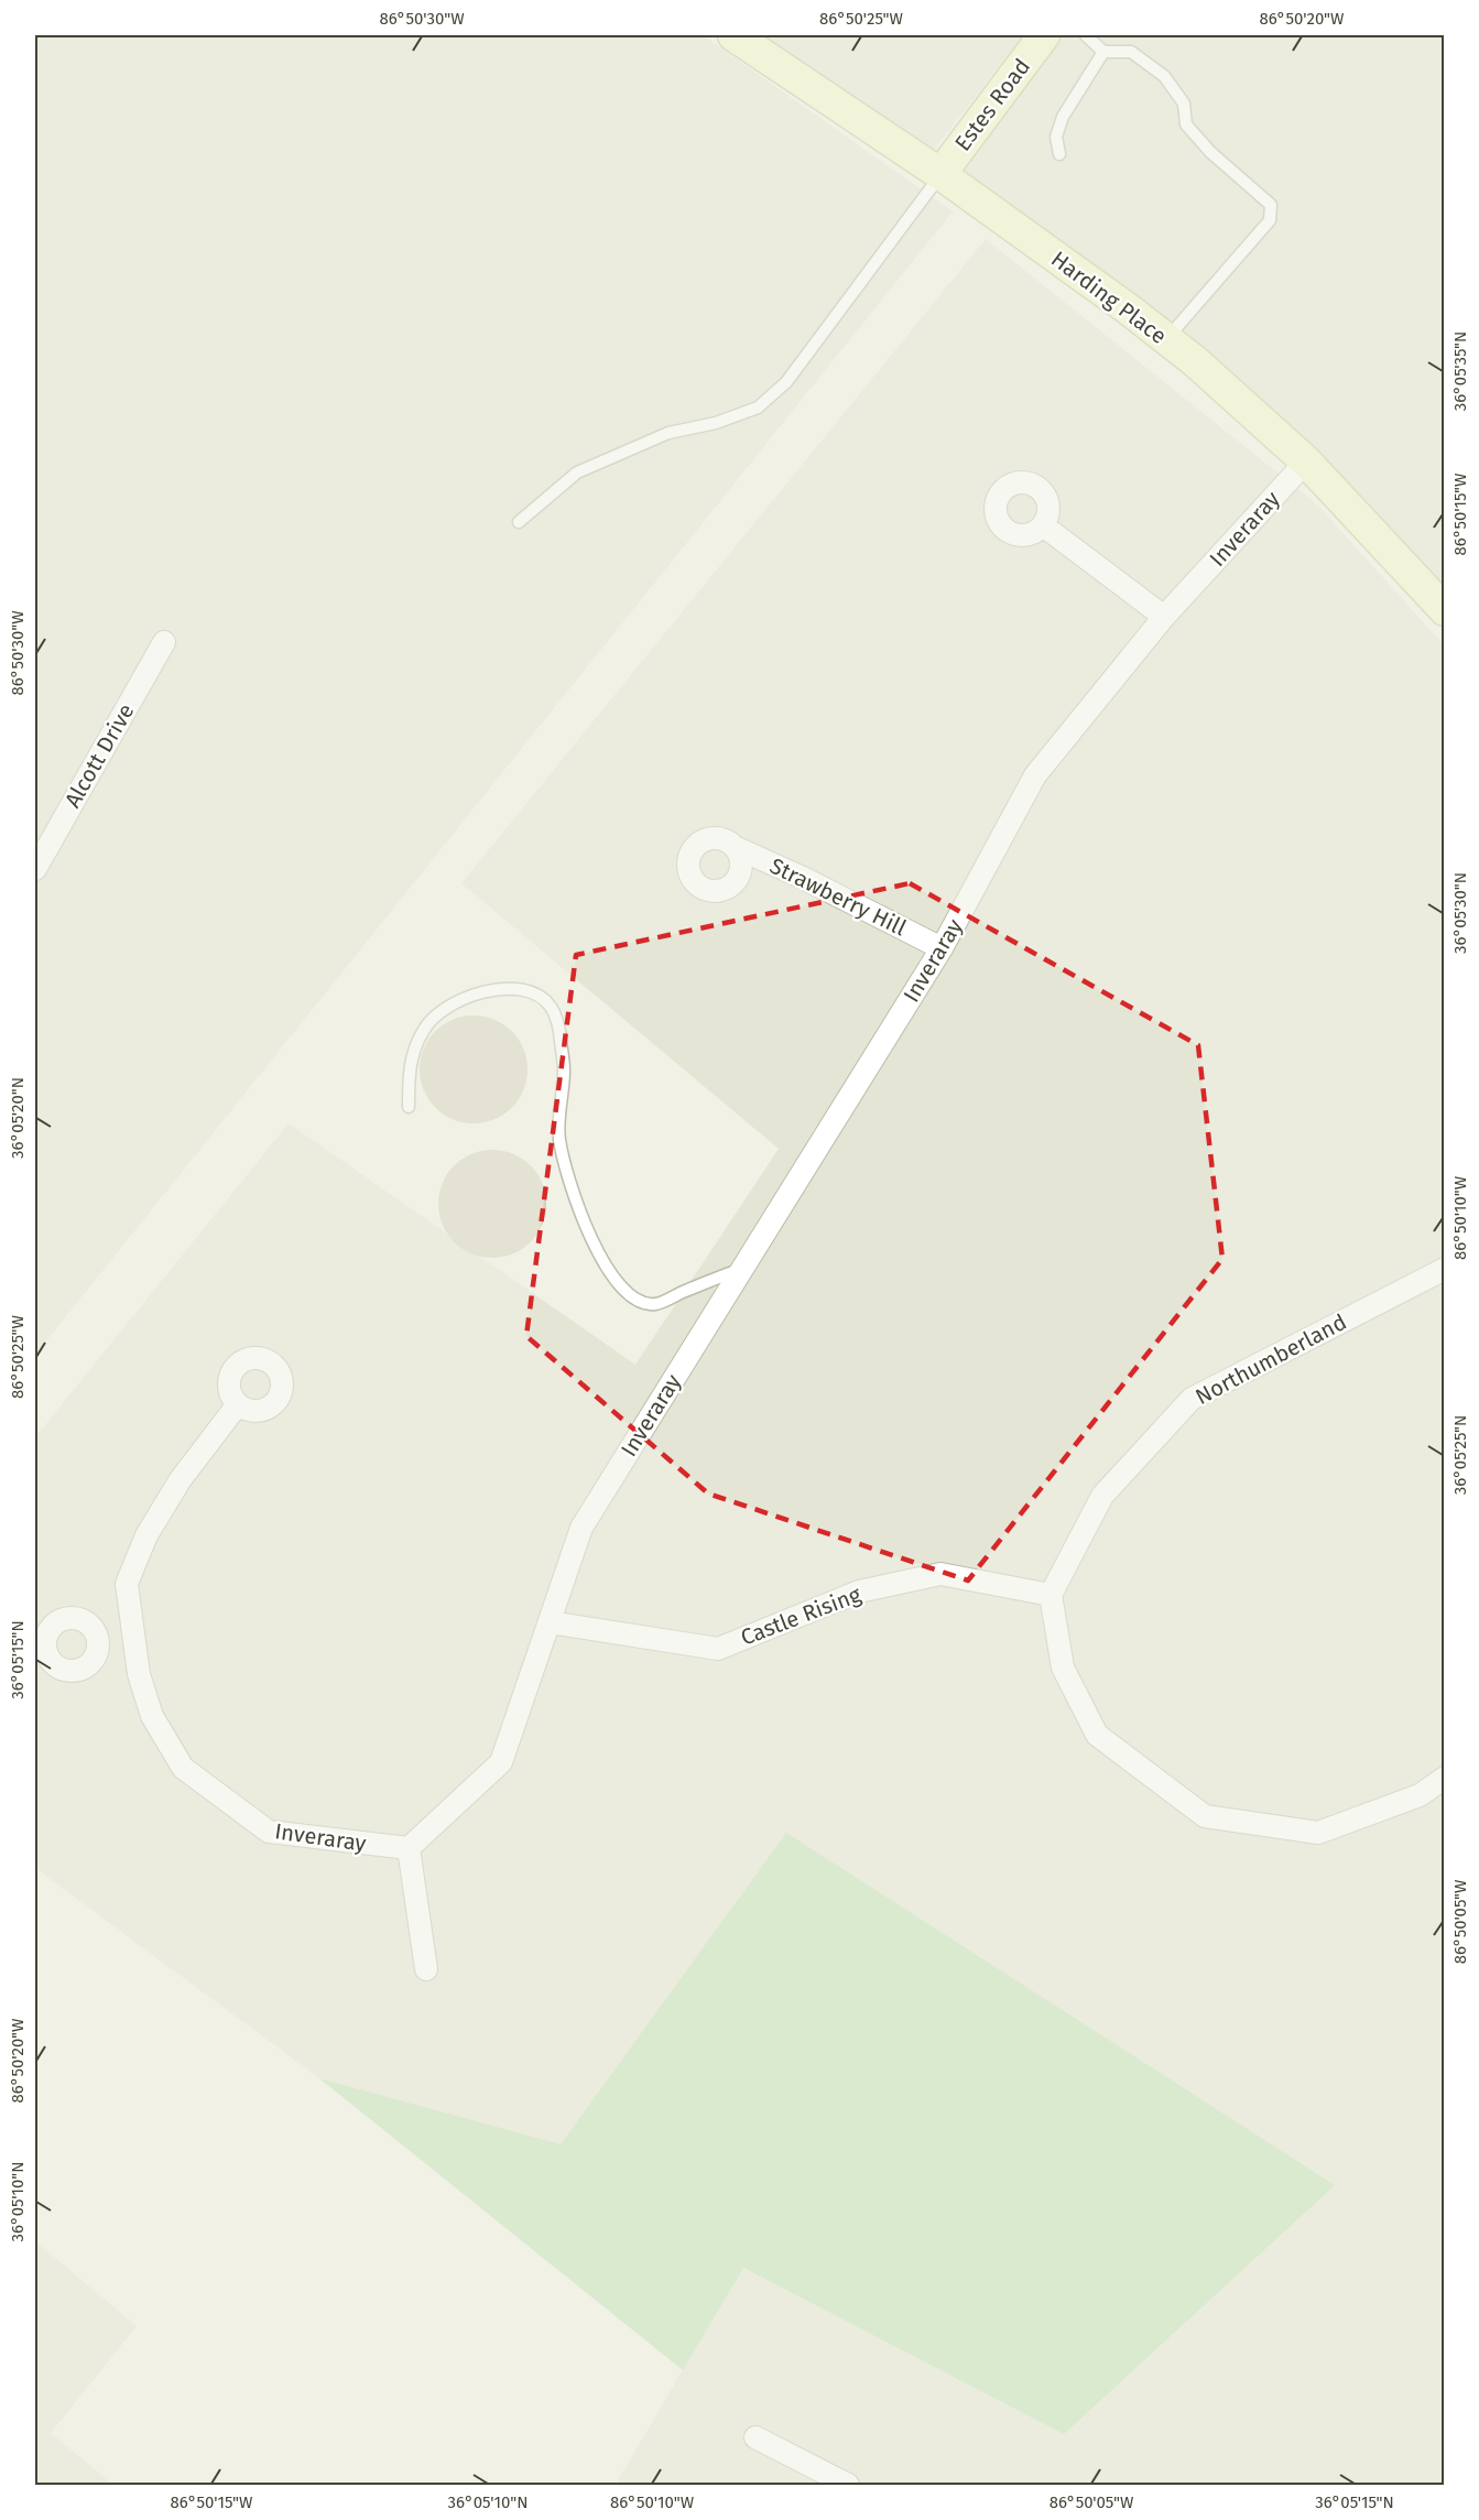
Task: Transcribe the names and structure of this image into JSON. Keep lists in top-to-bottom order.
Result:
{
  "streets": {
    "main road": ["Estes Road", "Harding Place"],
    "street": [
      "Inveraray",
      "Alcott Drive",
      "Strawberry Hill",
      "Northumberland",
      "Castle Rising"
    ]
  },
  "crossings": [
    ["Estes Road", "Harding Place"],
    ["Harding Place", "Inveraray"],
    ["Inveraray", "Strawberry Hill"],
    ["Inveraray", "Castle Rising"],
    ["Northumberland", "Castle Rising"]
  ],
  "coordinates": [
    "86°50'30\"W",
    "86°50'25\"W",
    "86°50'20\"W",
    "36°05'35\"N",
    "86°50'15\"W",
    "36°05'30\"N",
    "36°05'20\"N",
    "86°50'10\"W",
    "36°05'25\"N",
    "36°05'15\"N",
    "86°50'05\"W",
    "36°05'10\"N"
  ]
}
